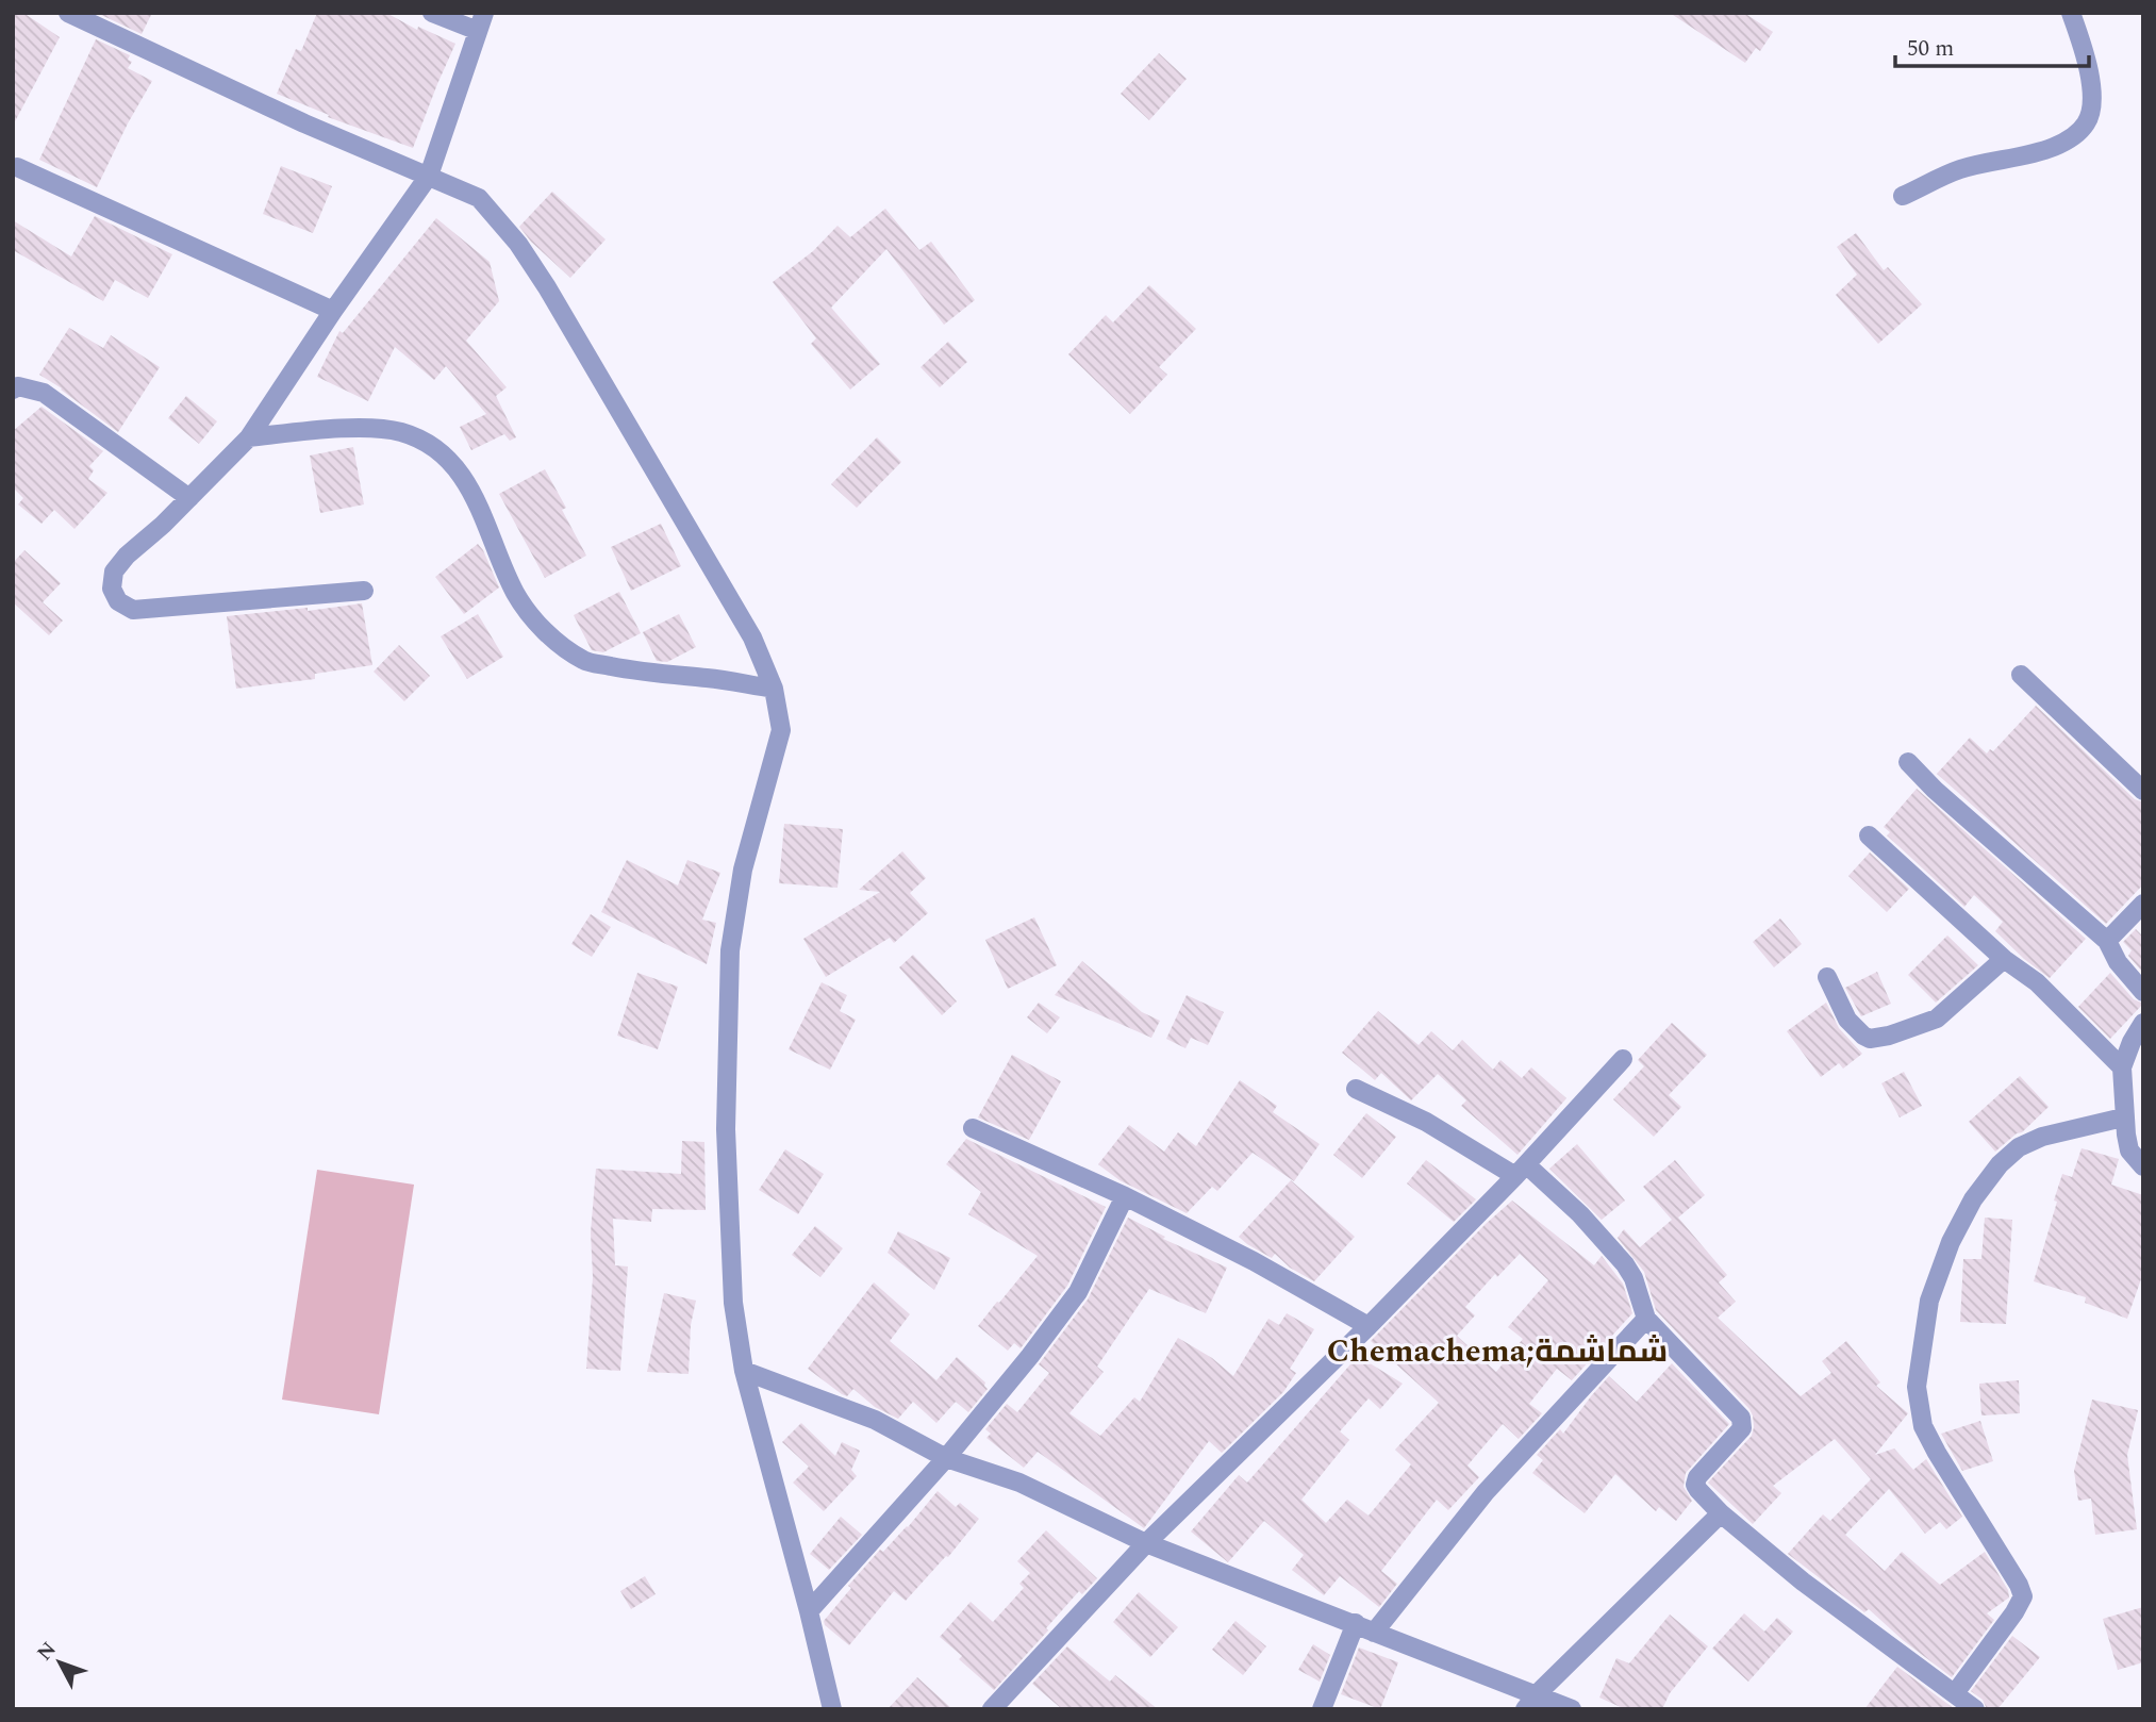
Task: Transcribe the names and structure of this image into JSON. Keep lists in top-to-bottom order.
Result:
{
  "districts": ["Chemachema;شماشمة"],
  "scale_bar": "50 m",
  "north": "top left"
}
